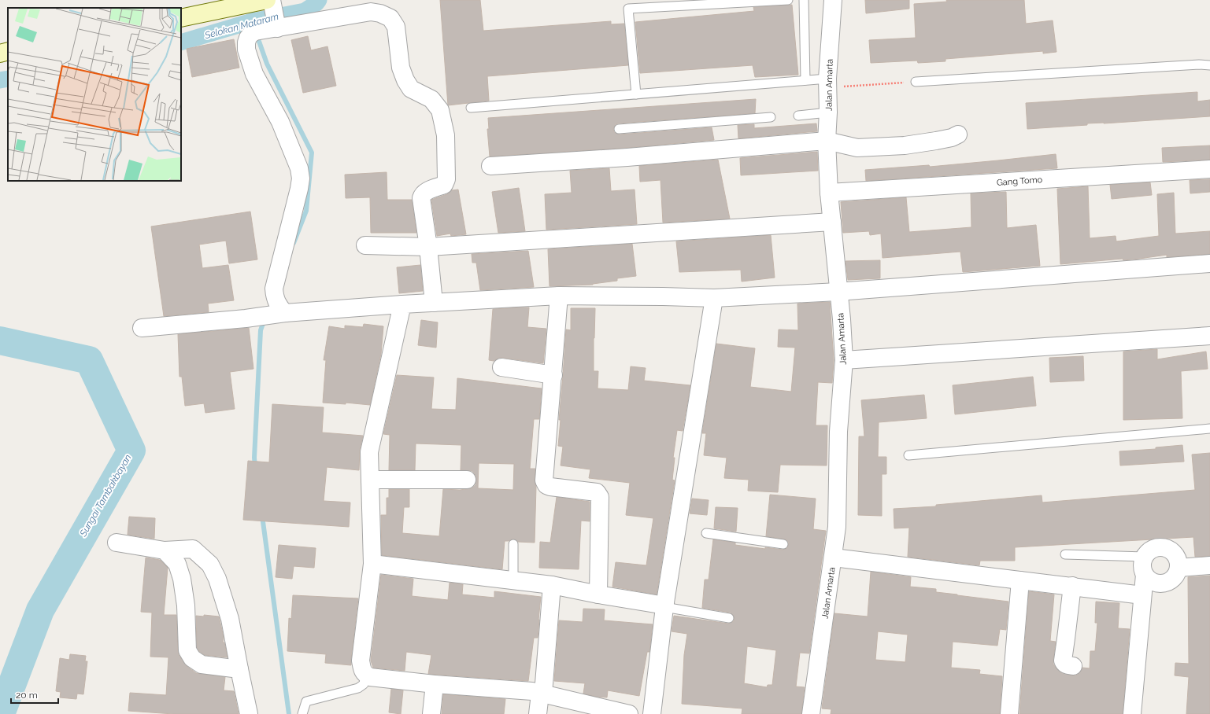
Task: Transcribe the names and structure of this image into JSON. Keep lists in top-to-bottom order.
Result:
{
  "streets": {
    "street": ["Jalan Amarta", "Gang Tomo"]
  },
  "crossings": [
    ["Jalan Amarta", "Gang Tomo"]
  ],
  "water": ["Selokan Mataram", "Sungai Tambakbayan"],
  "scale_bar": "20 m"
}
